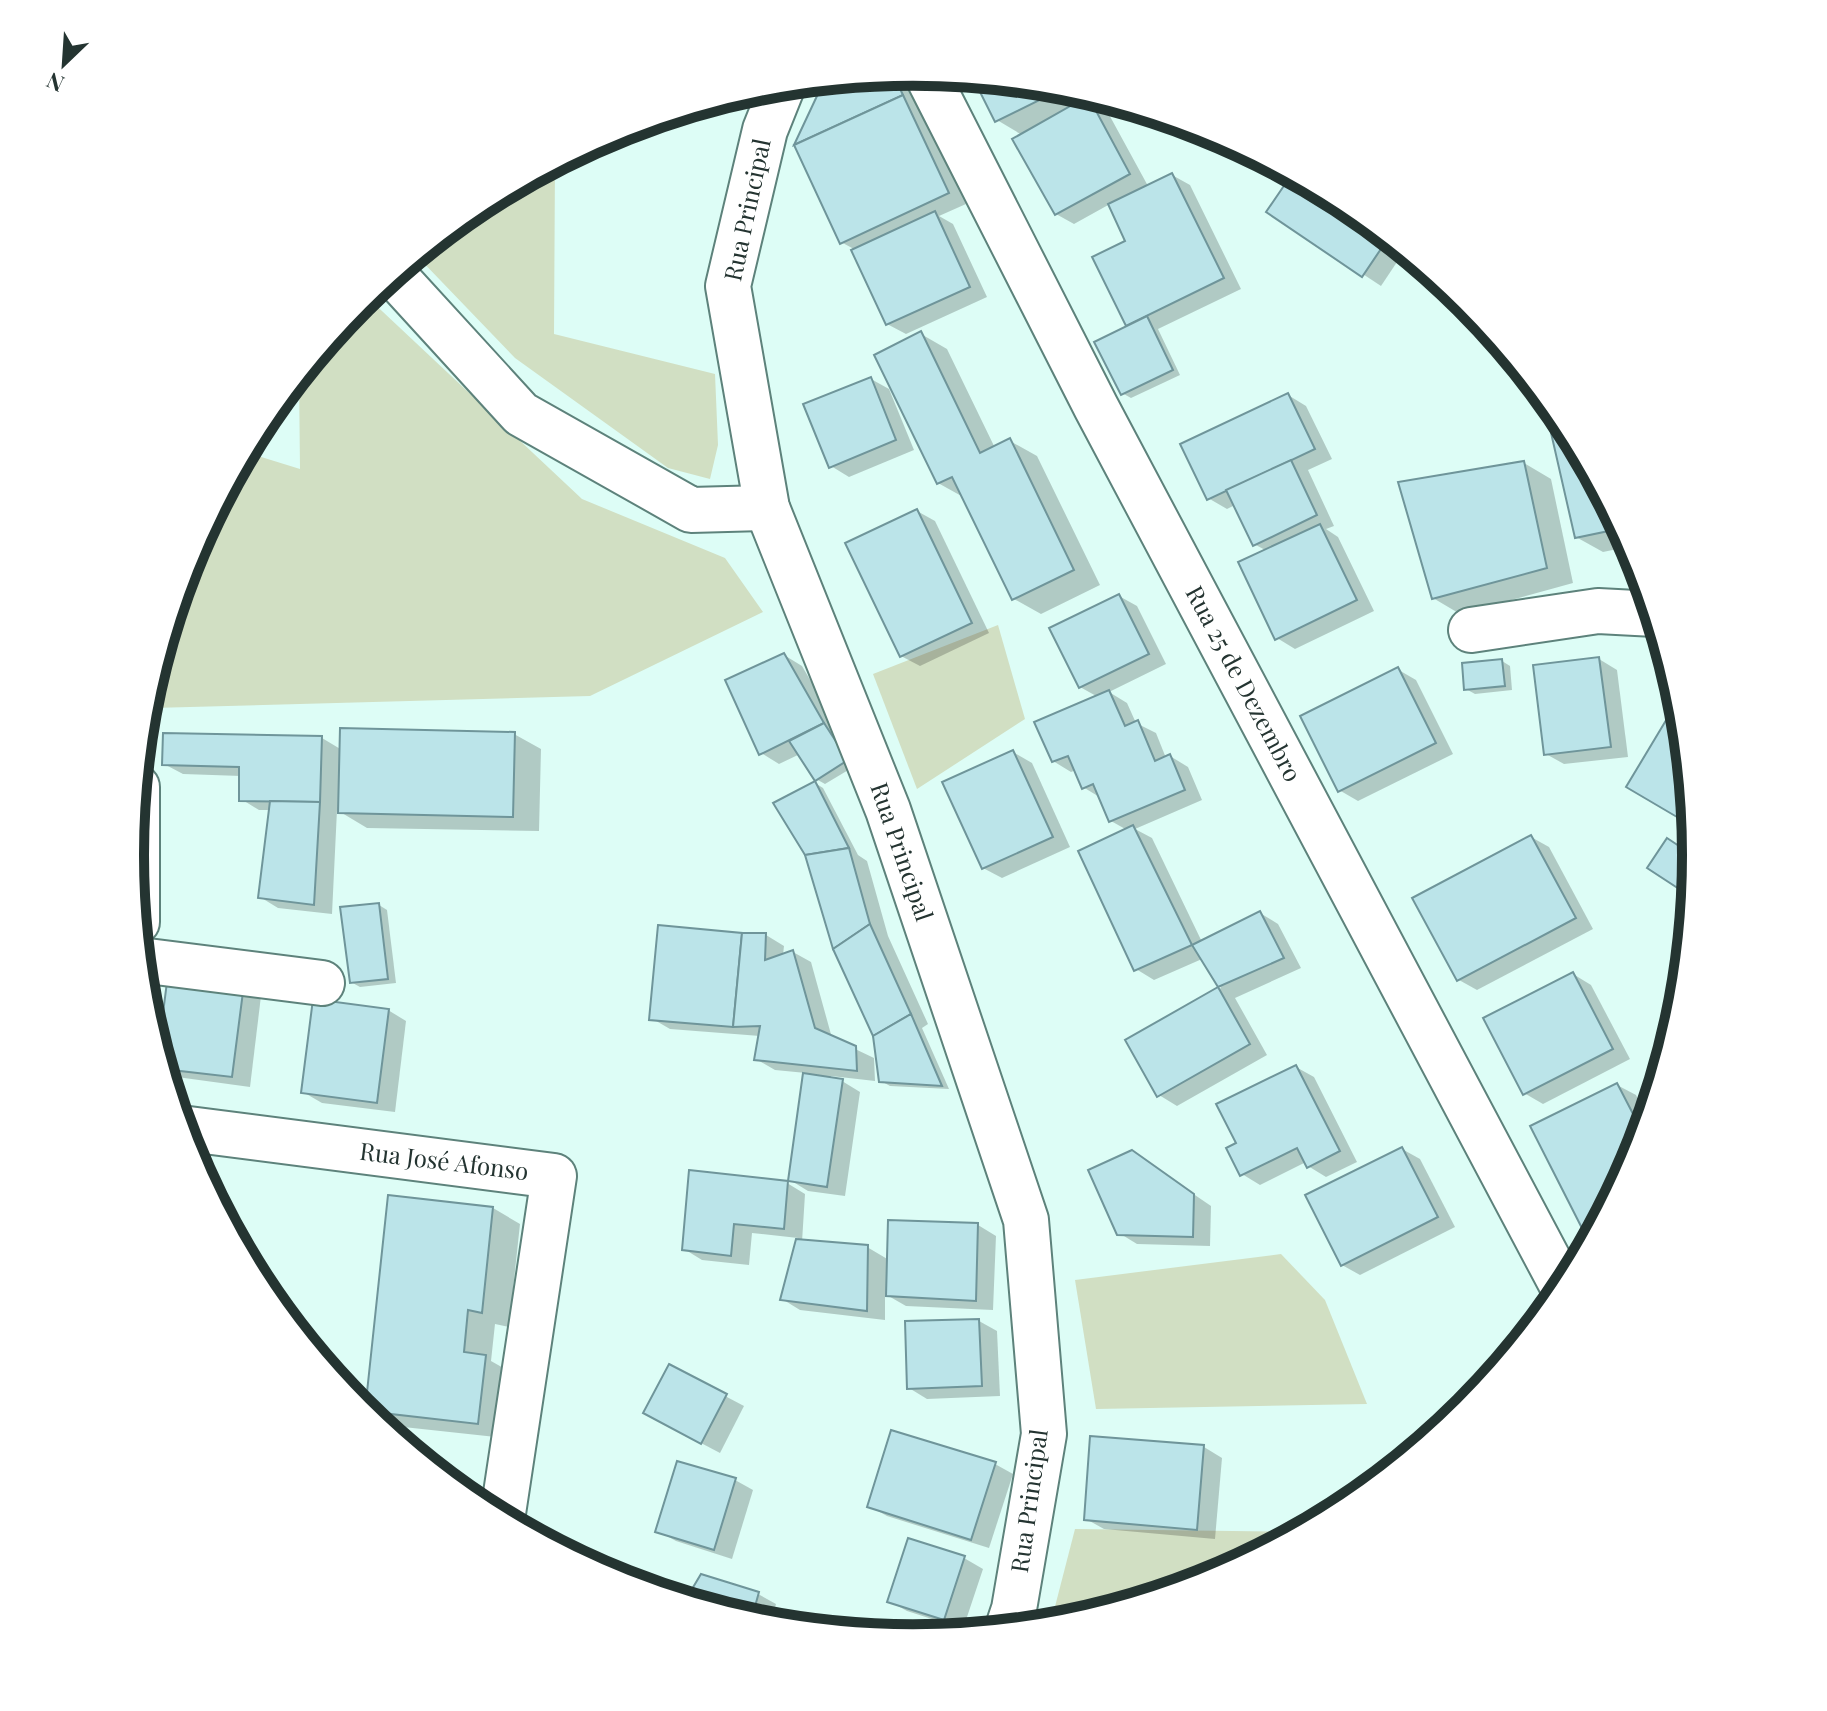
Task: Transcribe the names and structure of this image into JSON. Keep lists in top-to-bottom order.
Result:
{
  "streets": {
    "street": ["Rua Principal", "Rua 25 de Dezembro", "Rua José Afonso"]
  },
  "north": "bottom left"
}
